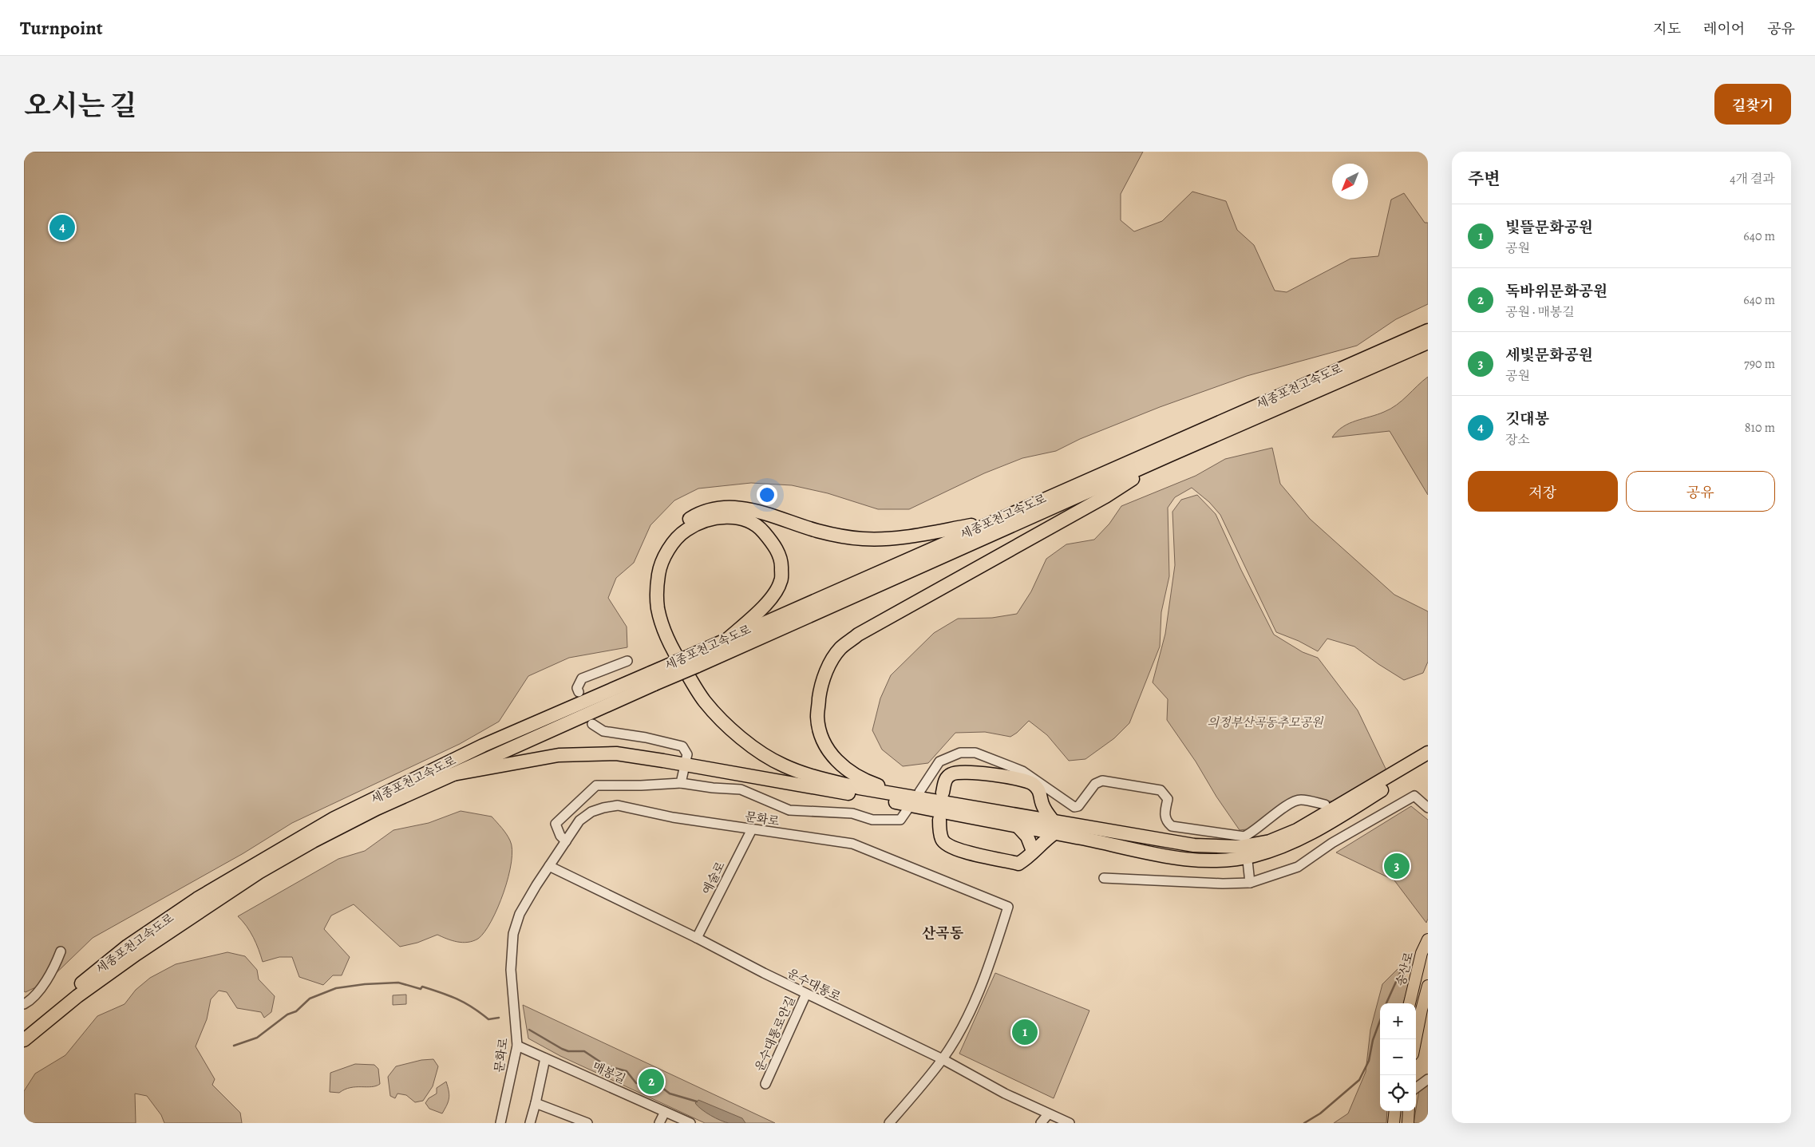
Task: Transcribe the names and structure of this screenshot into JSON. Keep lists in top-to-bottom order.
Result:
{
  "streets": {
    "highway": ["세종포천고속도로"],
    "main road": ["송산로"],
    "street": [
      "문화로",
      "예술로",
      "운수대통로",
      "운수대통로안길",
      "매봉길"
    ]
  },
  "crossings": [
    ["문화로", "예술로"],
    ["문화로", "운수대통로"],
    ["문화로", "매봉길"],
    ["예술로", "운수대통로"],
    ["운수대통로", "운수대통로안길"]
  ],
  "districts": ["산곡동"],
  "parks": ["의정부산곡동추모공원"],
  "north": "bottom left",
  "page": {
    "header": "Turnpoint",
    "nav": ["지도", "레이어", "공유"],
    "title": "오시는 길",
    "buttons": [
      "길찾기",
      ["저장", "공유"]
    ],
    "heading": ["주변", "4개 결과"],
    "list": [
      {
        "mark": "1",
        "name": "빛뜰문화공원",
        "note": "공원",
        "value": "640 m"
      },
      {
        "mark": "2",
        "name": "독바위문화공원",
        "note": "공원 · 매봉길",
        "value": "640 m"
      },
      {
        "mark": "3",
        "name": "세빛문화공원",
        "note": "공원",
        "value": "790 m"
      },
      {
        "mark": "4",
        "name": "깃대봉",
        "note": "장소",
        "value": "810 m"
      }
    ],
    "pins": [
      "4",
      "3",
      "1",
      "2"
    ],
    "map_buttons": ["+", "−"]
  }
}
